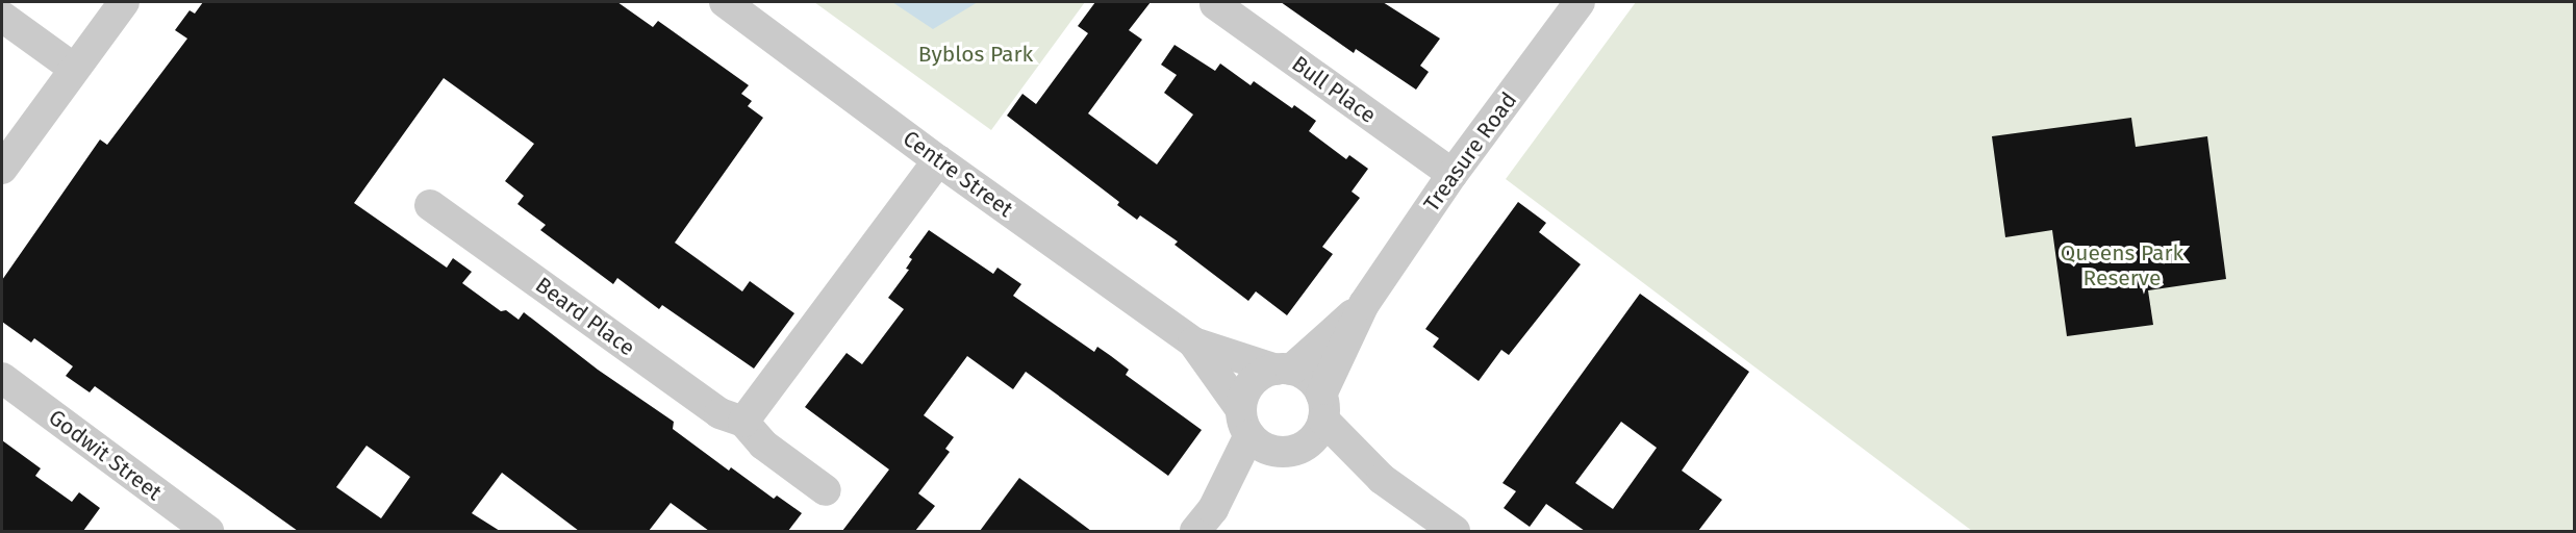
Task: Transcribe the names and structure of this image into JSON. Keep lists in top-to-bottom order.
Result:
{
  "streets": {
    "street": [
      "Bull Place",
      "Treasure Road",
      "Centre Street",
      "Beard Place",
      "Godwit Street"
    ]
  },
  "crossings": [
    ["Bull Place", "Treasure Road"],
    ["Treasure Road", "Centre Street"]
  ],
  "parks": ["Byblos Park", "Queens Park Reserve"]
}
